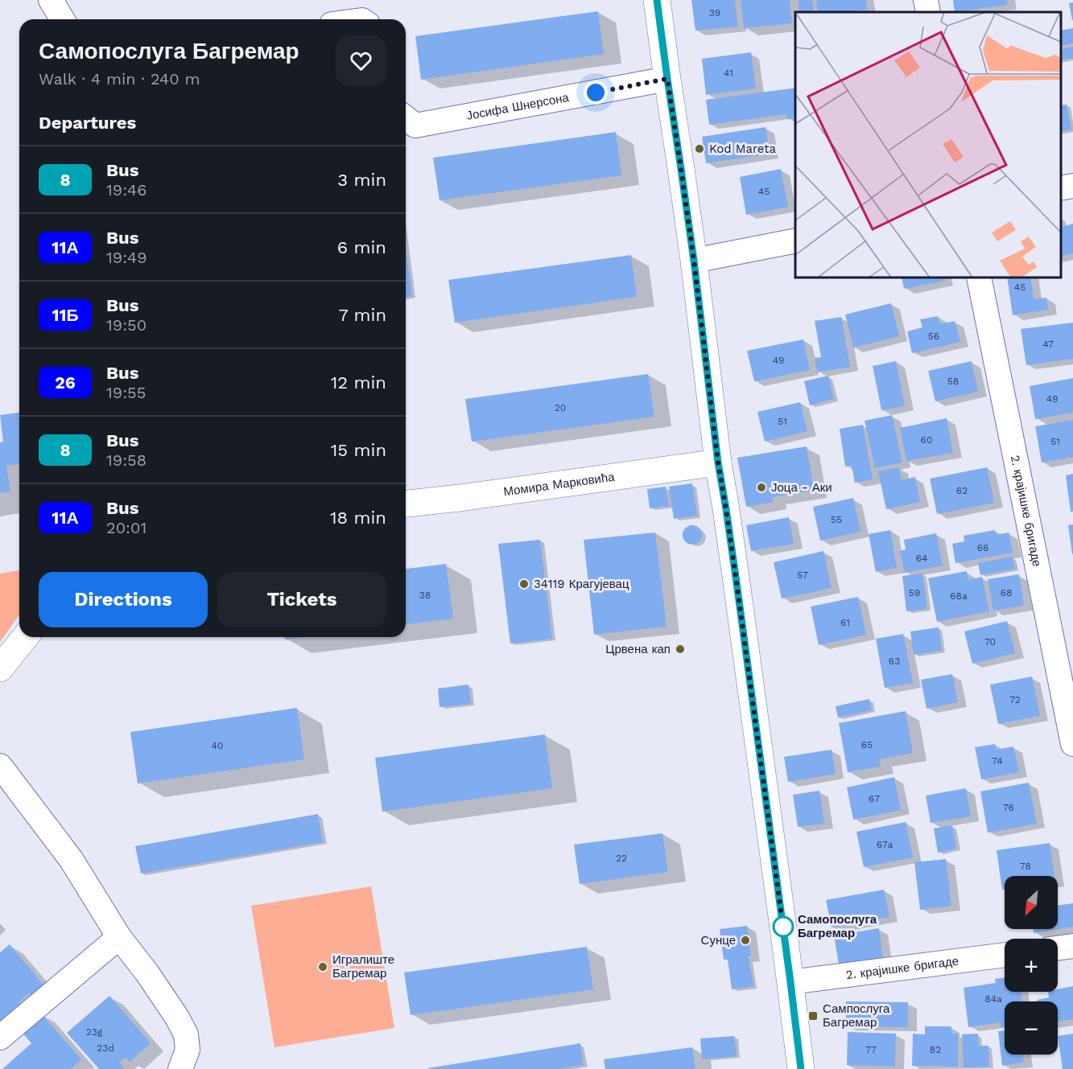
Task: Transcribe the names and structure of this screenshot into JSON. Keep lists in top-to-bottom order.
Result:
{
  "streets": {
    "street": ["Јосифа Шнерсона", "Момира Марковића", "2. крајишке бригаде"]
  },
  "places": {
    "other": [
      "Kod Mareta",
      "Јоца - Аки",
      "34119 Крагујевац",
      "Црвена кап",
      "Самопослуга Багремар",
      "Сунце",
      "Игралиште Багремар"
    ],
    "transit": ["Сампослуга Багремар"]
  },
  "lines": ["bus line 8"],
  "house_numbers": [
    "39",
    "41",
    "45",
    "45",
    "56",
    "47",
    "49",
    "58",
    "49",
    "20",
    "51",
    "60",
    "51",
    "62",
    "55",
    "66",
    "64",
    "57",
    "59",
    "68",
    "38",
    "68a",
    "61",
    "70",
    "63",
    "72",
    "65",
    "40",
    "74",
    "67",
    "76",
    "67a",
    "22",
    "78",
    "84a",
    "23g",
    "23d",
    "77",
    "82"
  ],
  "north": "bottom left",
  "page": {
    "heading": [
      ["Самопослуга Багремар", "Walk · 4 min · 240 m"],
      "Departures"
    ],
    "list": [
      {
        "mark": "8",
        "name": "Bus",
        "note": "19:46",
        "value": "3 min"
      },
      {
        "mark": "11А",
        "name": "Bus",
        "note": "19:49",
        "value": "6 min"
      },
      {
        "mark": "11Б",
        "name": "Bus",
        "note": "19:50",
        "value": "7 min"
      },
      {
        "mark": "26",
        "name": "Bus",
        "note": "19:55",
        "value": "12 min"
      },
      {
        "mark": "8",
        "name": "Bus",
        "note": "19:58",
        "value": "15 min"
      },
      {
        "mark": "11А",
        "name": "Bus",
        "note": "20:01",
        "value": "18 min"
      }
    ],
    "buttons": ["Directions", "Tickets"],
    "map_buttons": ["+", "−"]
  }
}
